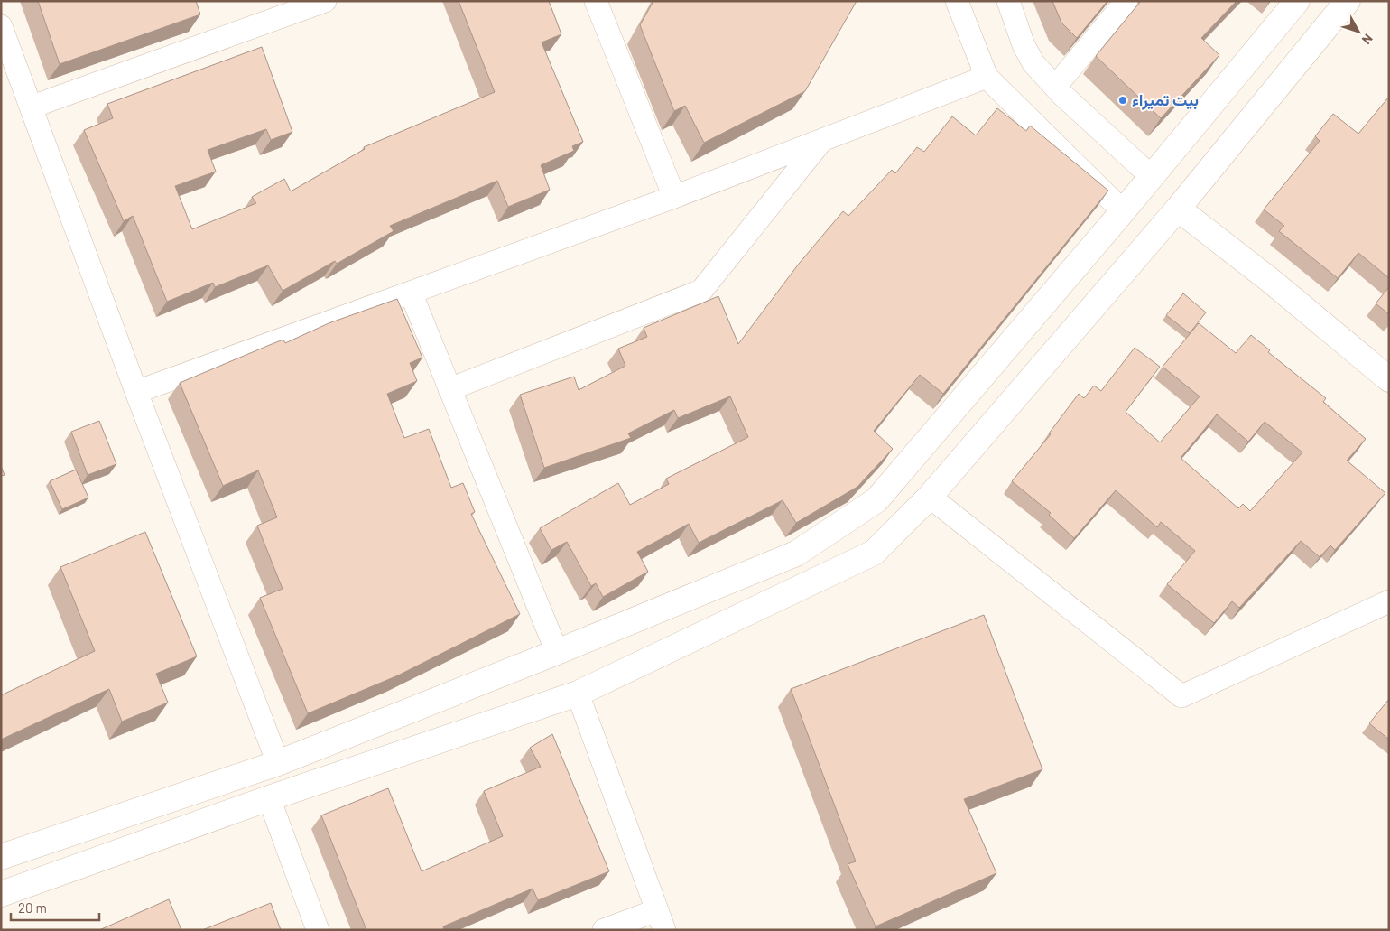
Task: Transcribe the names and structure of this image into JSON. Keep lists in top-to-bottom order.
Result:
{
  "places": ["بيت تميراء"],
  "scale_bar": "20 m",
  "north": "bottom right"
}
